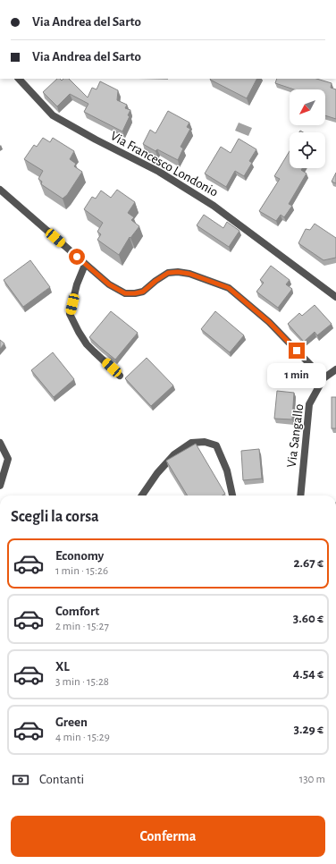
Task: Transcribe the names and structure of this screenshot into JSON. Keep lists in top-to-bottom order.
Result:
{
  "streets": {
    "street": ["Via Francesco Londonio", "Via Sangallo"]
  },
  "north": "bottom left",
  "page": {
    "banner": ["Via Andrea del Sarto", "Via Andrea del Sarto"],
    "bubble": "1 min",
    "heading": "Scegli la corsa",
    "list": [
      {
        "name": "Economy",
        "note": "1 min · 15:26",
        "value": "2.67 €"
      },
      {
        "name": "Comfort",
        "note": "2 min · 15:27",
        "value": "3.60 €"
      },
      {
        "name": "XL",
        "note": "3 min · 15:28",
        "value": "4.54 €"
      },
      {
        "name": "Green",
        "note": "4 min · 15:29",
        "value": "3.29 €"
      }
    ],
    "pay": ["Contanti", "130 m"],
    "buttons": "Conferma"
  }
}
